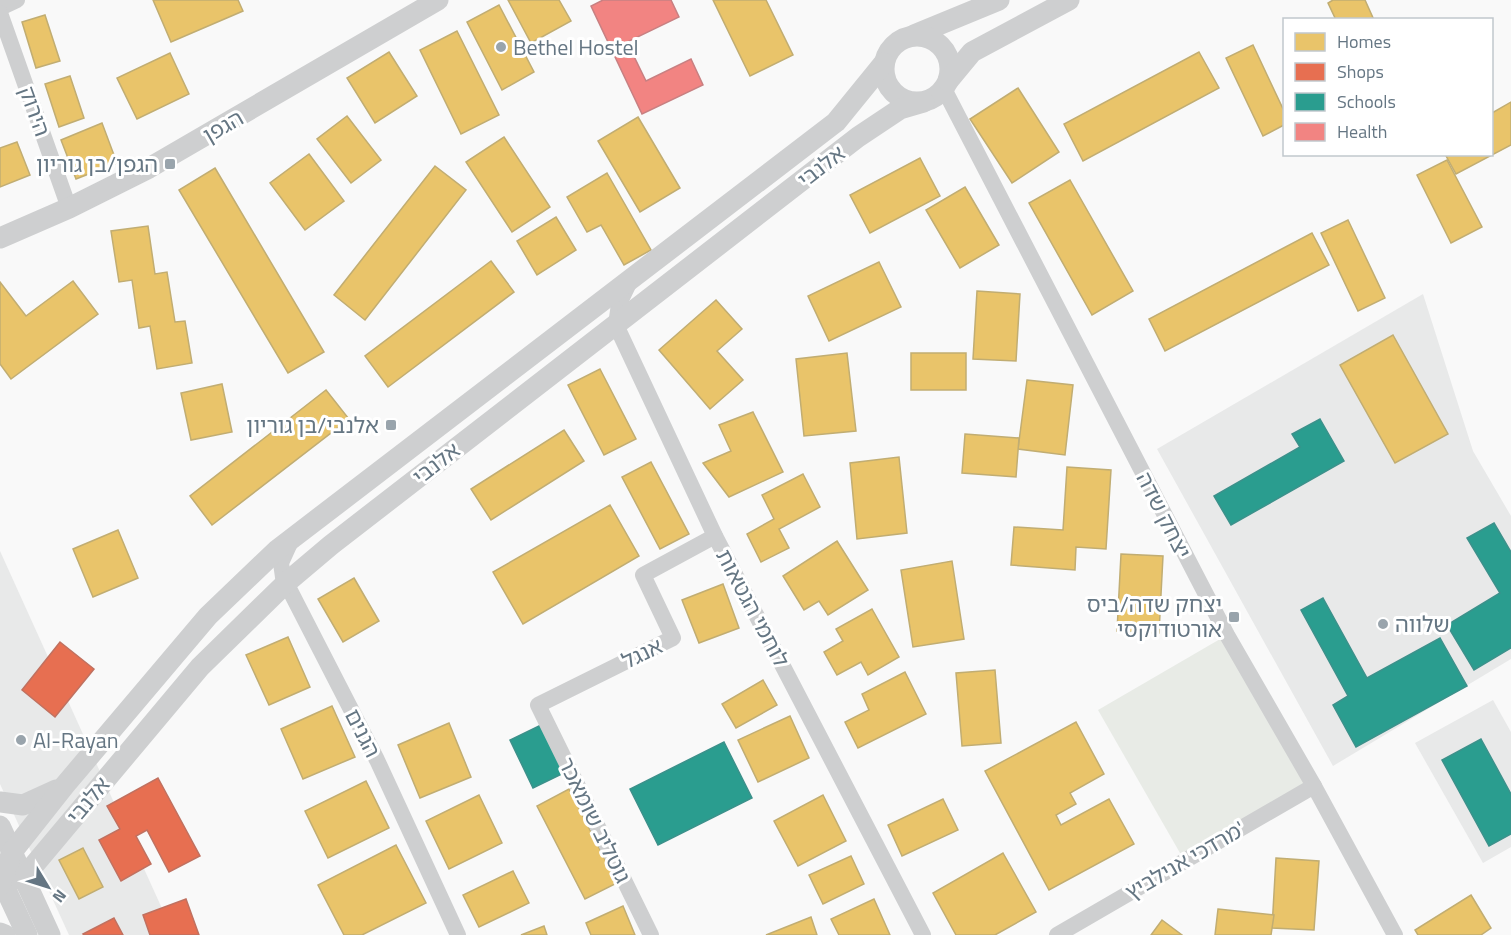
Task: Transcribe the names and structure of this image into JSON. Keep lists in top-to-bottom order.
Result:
{
  "streets": {
    "street": [
      "הירוק",
      "הגפן",
      "אלנבי",
      "יצחק שדה",
      "לוחמי הגטאות",
      "אנגל",
      "הגנים",
      "גוטליב שומאכר",
      "מרדכי אנילביץ'"
    ]
  },
  "crossings": [
    ["הירוק", "הגפן"],
    ["אלנבי", "יצחק שדה"],
    ["אלנבי", "לוחמי הגטאות"],
    ["אלנבי", "הגנים"],
    ["יצחק שדה", "מרדכי אנילביץ'"],
    ["לוחמי הגטאות", "אנגל"],
    ["אנגל", "גוטליב שומאכר"]
  ],
  "places": {
    "other": ["Bethel Hostel", "שלווה", "Al-Rayan"],
    "transit": ["הגפן/בן גוריון", "אלנבי/בן גוריון", "יצחק שדה/ביס אורטודוקסי"]
  },
  "legend": [
    "Homes",
    "Shops",
    "Schools",
    "Health"
  ],
  "north": "bottom right"
}
